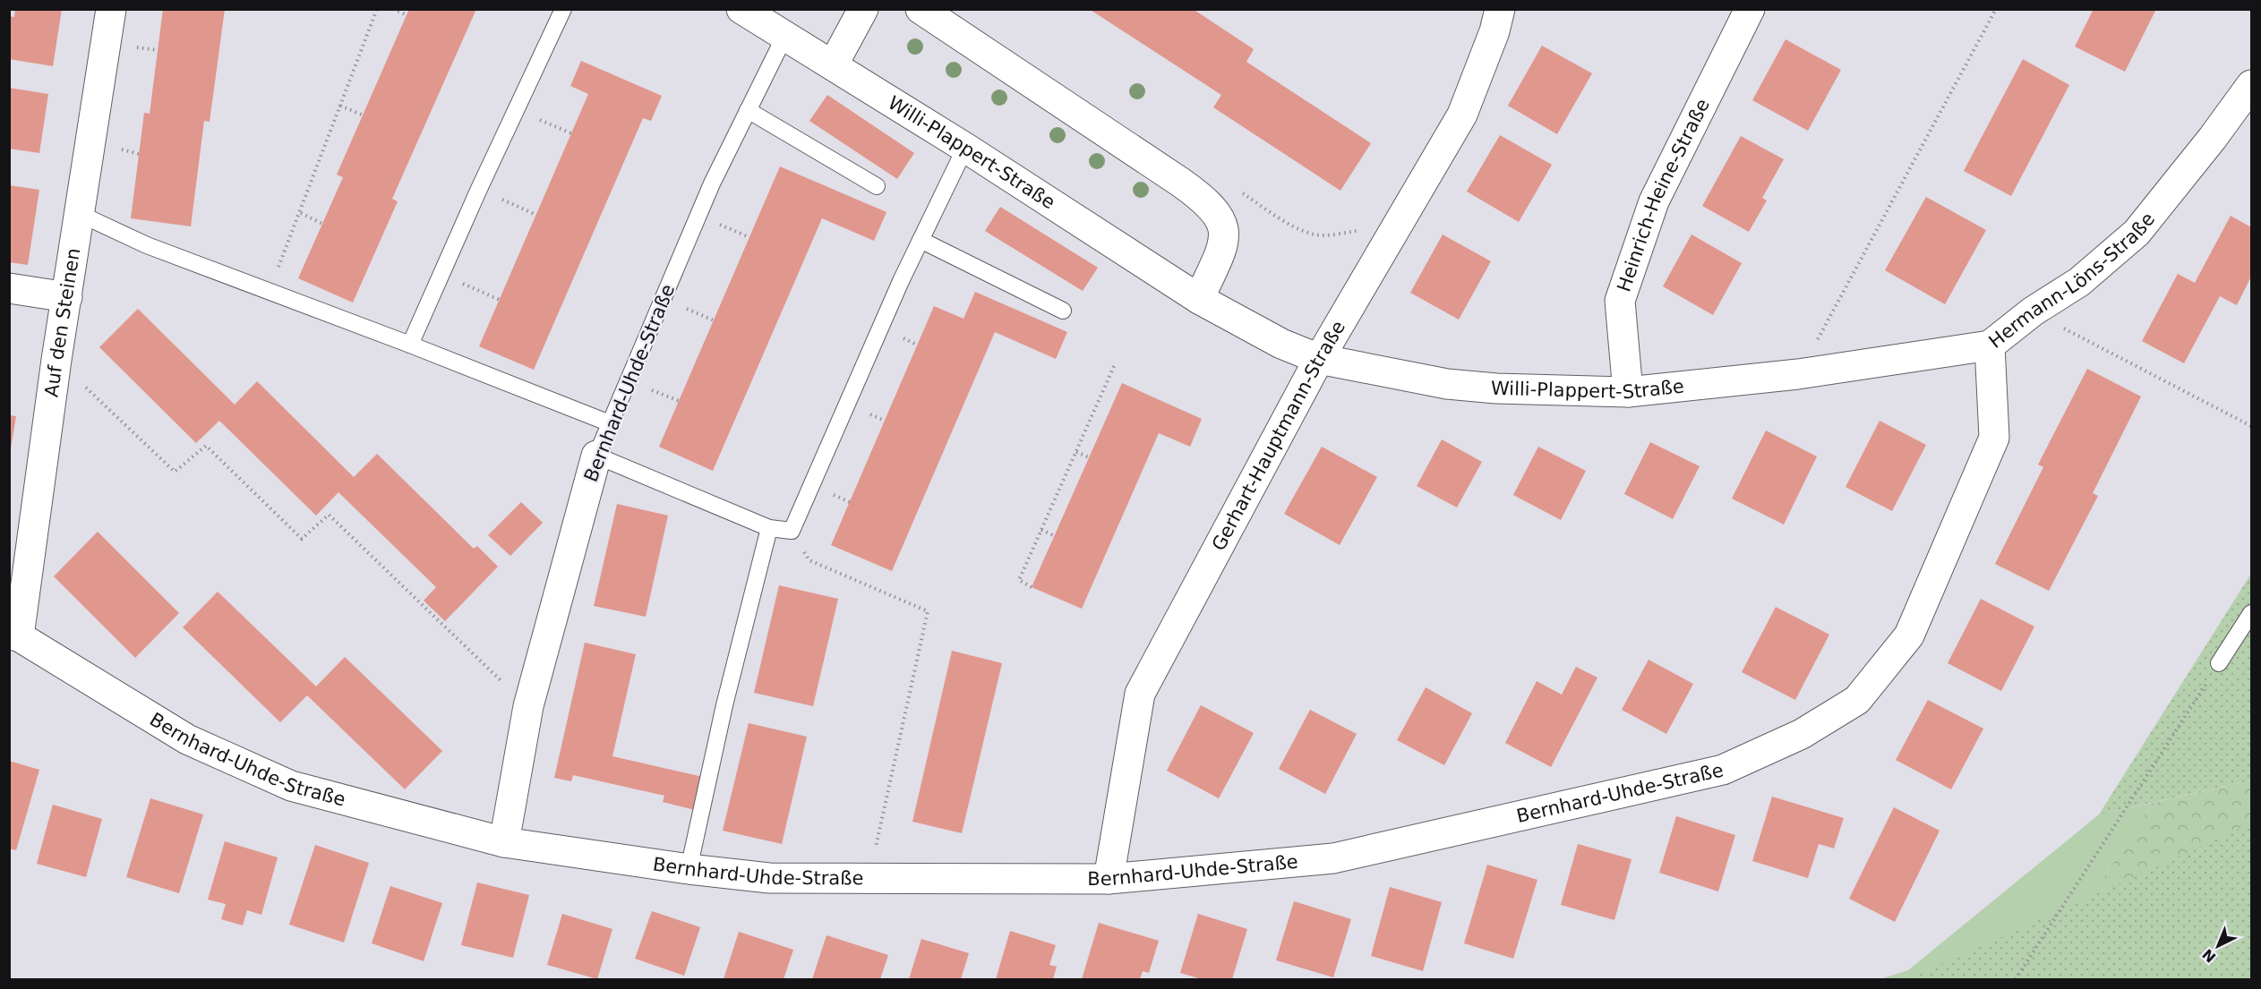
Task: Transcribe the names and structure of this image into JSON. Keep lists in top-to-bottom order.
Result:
{
  "streets": {
    "street": [
      "Willi-Plappert-Straße",
      "Heinrich-Heine-Straße",
      "Hermann-Löns-Straße",
      "Auf den Steinen",
      "Bernhard-Uhde-Straße",
      "Gerhart-Hauptmann-Straße"
    ]
  },
  "crossings": [
    ["Willi-Plappert-Straße", "Heinrich-Heine-Straße"],
    ["Willi-Plappert-Straße", "Hermann-Löns-Straße"],
    ["Willi-Plappert-Straße", "Bernhard-Uhde-Straße"],
    ["Willi-Plappert-Straße", "Gerhart-Hauptmann-Straße"],
    ["Hermann-Löns-Straße", "Bernhard-Uhde-Straße"],
    ["Auf den Steinen", "Bernhard-Uhde-Straße"],
    ["Bernhard-Uhde-Straße", "Gerhart-Hauptmann-Straße"]
  ],
  "north": "bottom left"
}
